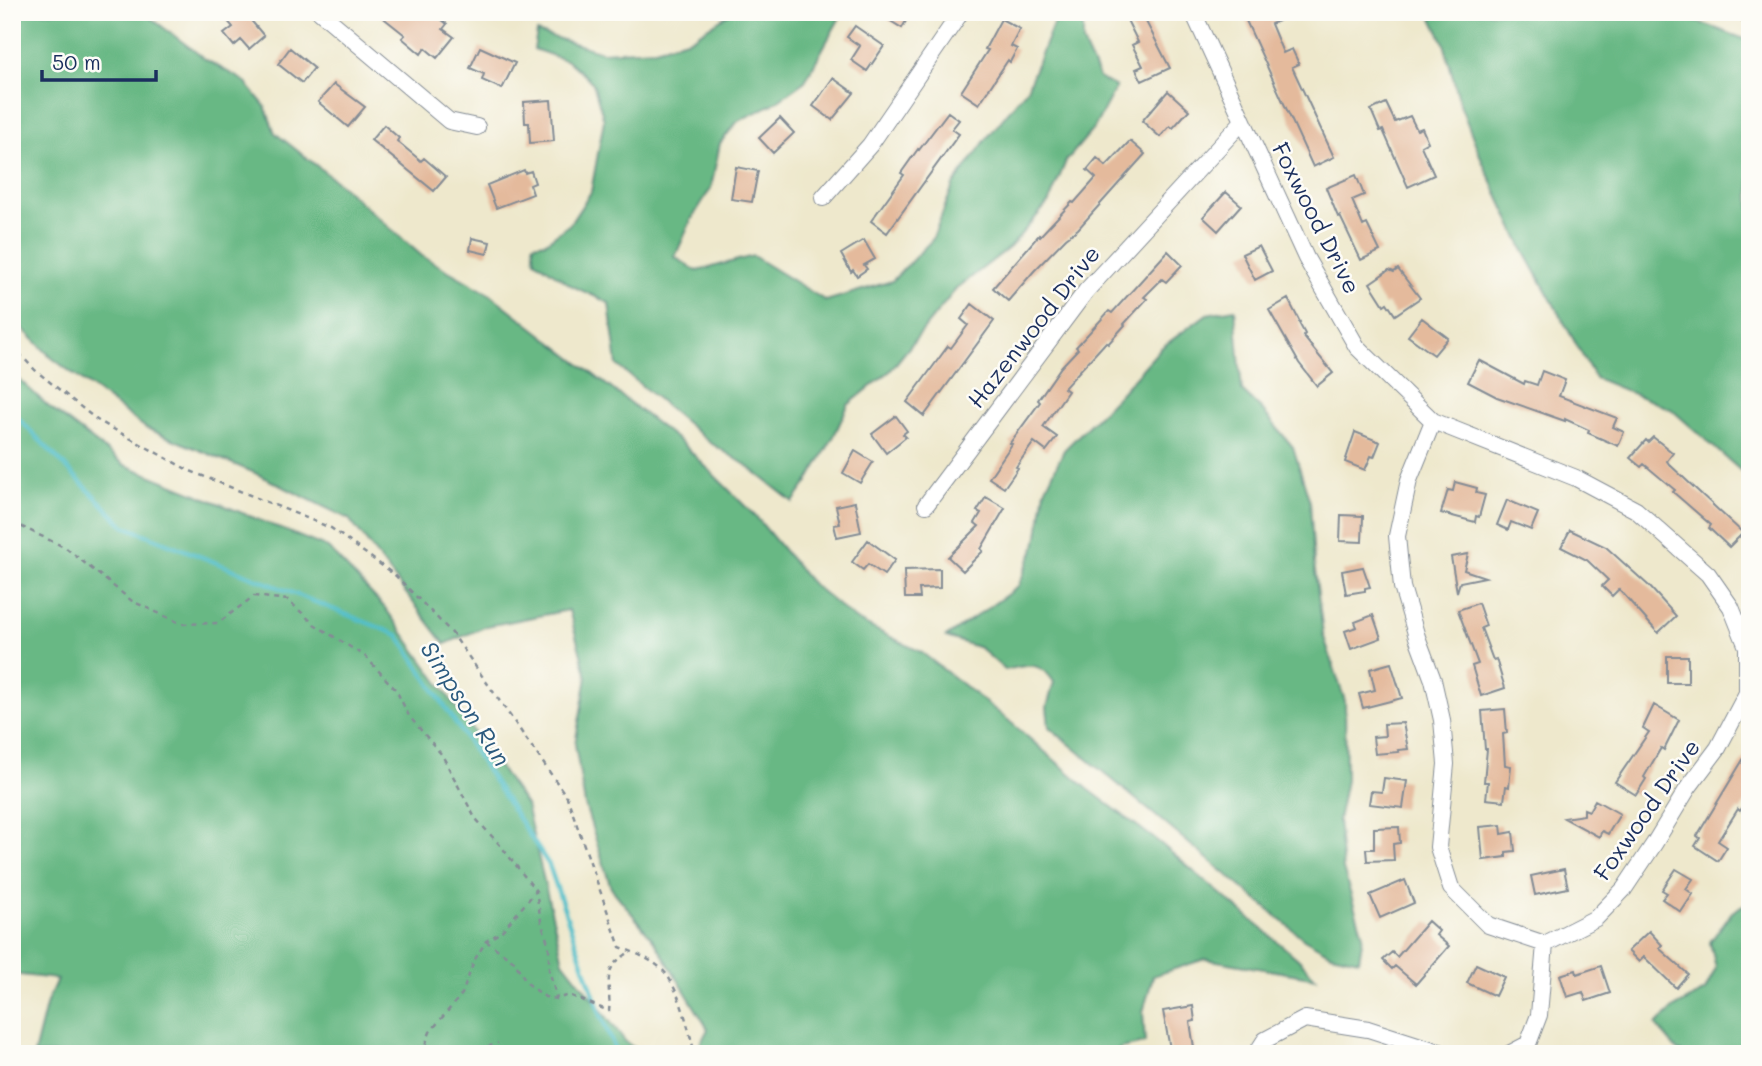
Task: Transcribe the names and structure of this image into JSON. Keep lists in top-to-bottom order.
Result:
{
  "streets": {
    "street": ["Foxwood Drive", "Hazenwood Drive"]
  },
  "crossings": [
    ["Foxwood Drive", "Hazenwood Drive"]
  ],
  "water": ["Simpson Run"],
  "scale_bar": "50 m"
}
